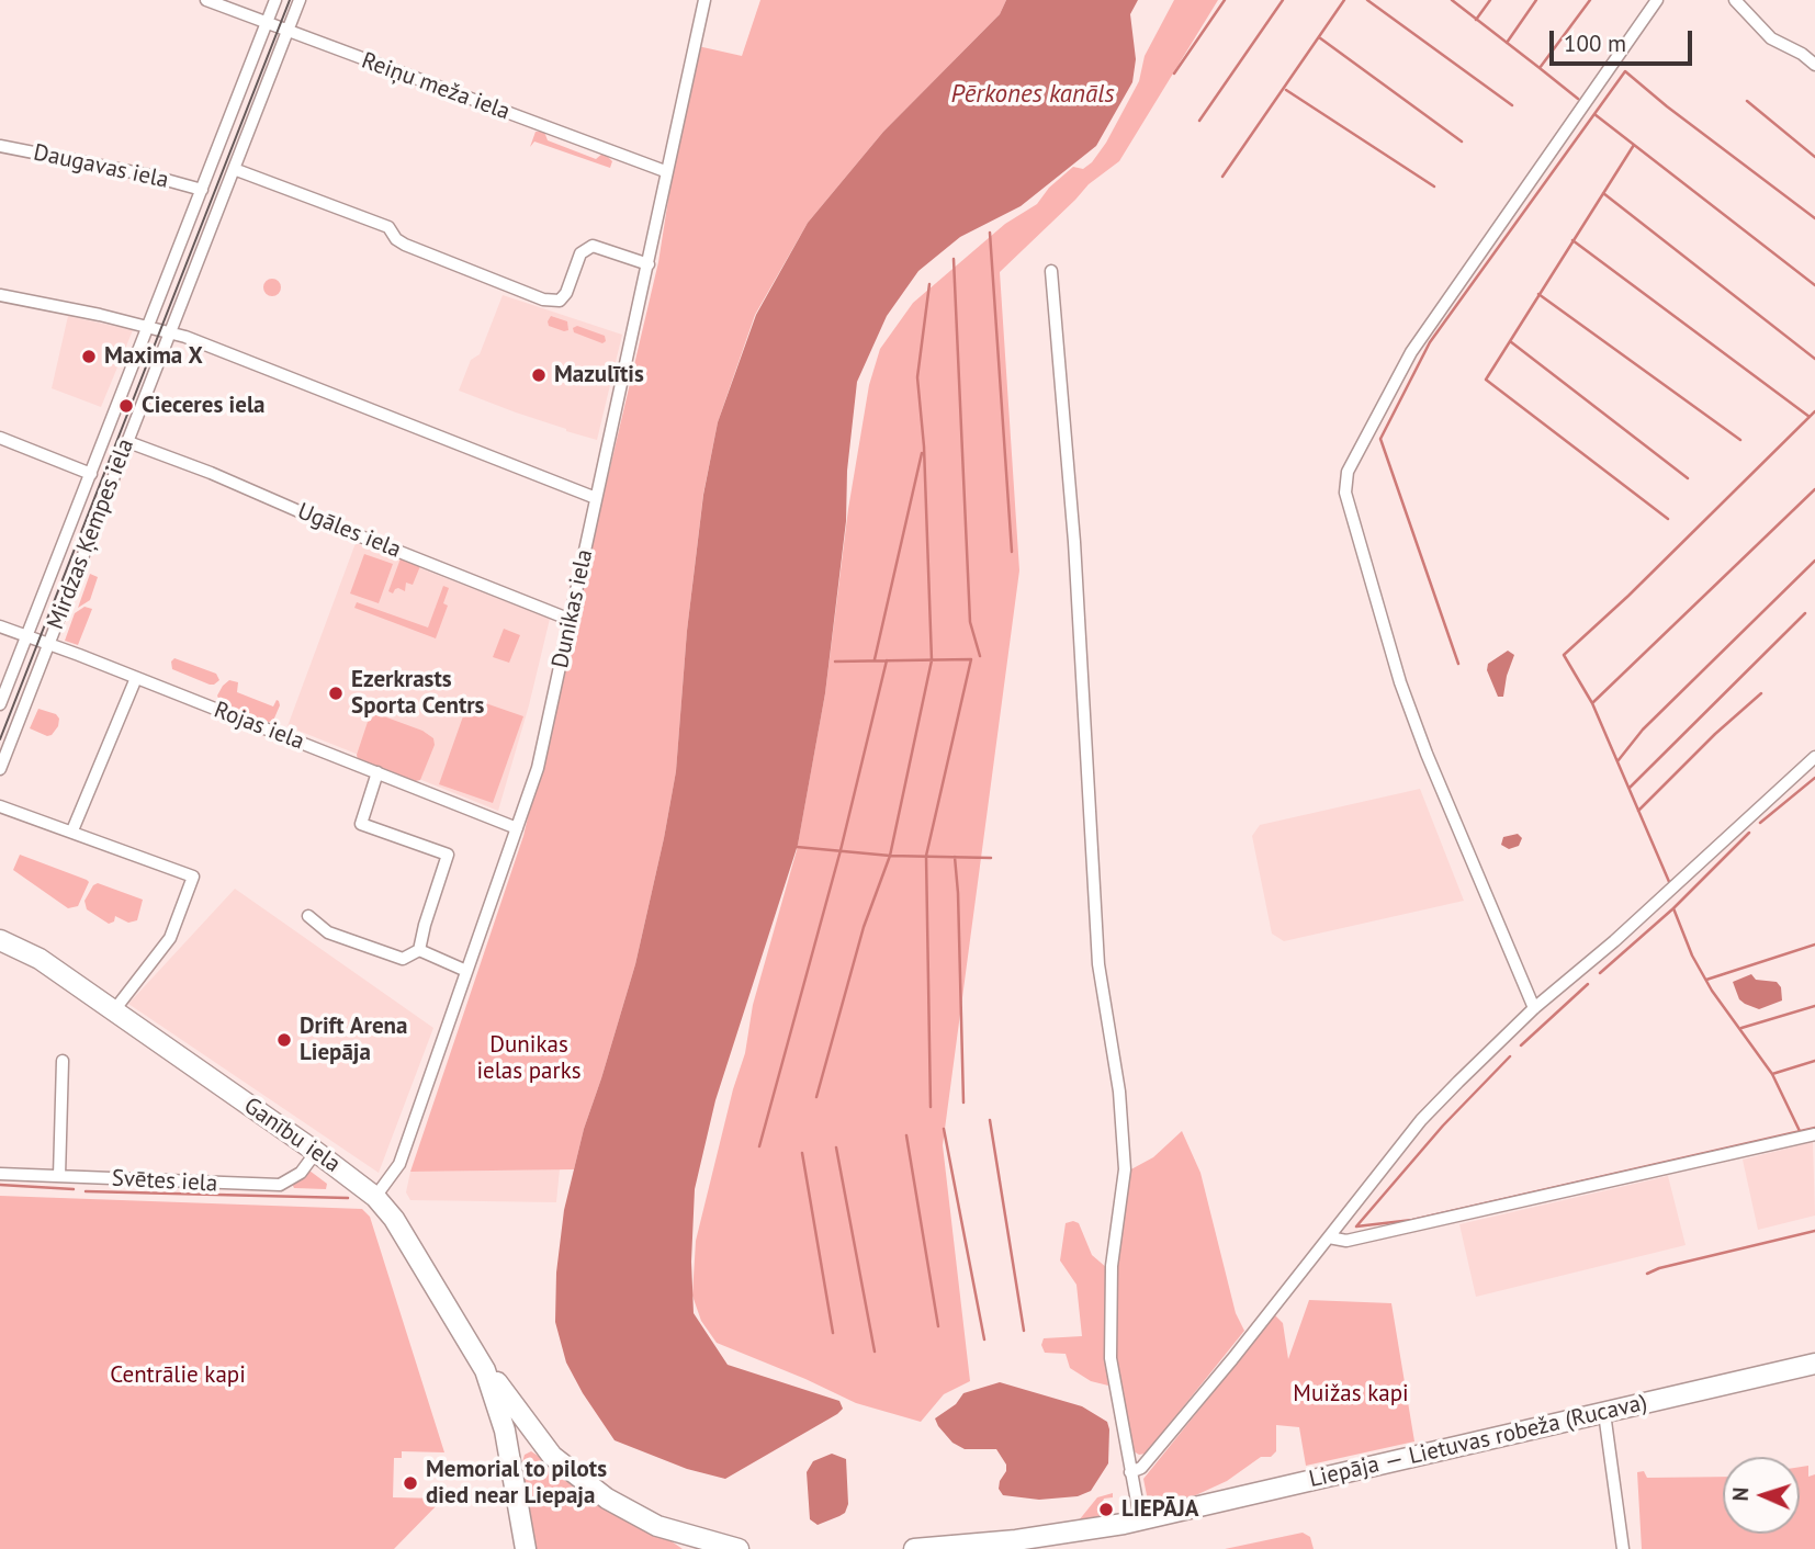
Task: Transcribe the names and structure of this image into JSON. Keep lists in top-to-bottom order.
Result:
{
  "streets": {
    "highway": ["Ganību iela", "Liepāja — Lietuvas robeža (Rucava)"],
    "street": [
      "Reiņu meža iela",
      "Daugavas iela",
      "Ugāles iela",
      "Mirdzas Ķempes iela",
      "Dunikas iela",
      "Rojas iela",
      "Svētes iela"
    ]
  },
  "crossings": [
    ["Reiņu meža iela", "Mirdzas Ķempes iela"],
    ["Reiņu meža iela", "Dunikas iela"],
    ["Daugavas iela", "Mirdzas Ķempes iela"],
    ["Ugāles iela", "Mirdzas Ķempes iela"],
    ["Ugāles iela", "Dunikas iela"],
    ["Mirdzas Ķempes iela", "Rojas iela"],
    ["Dunikas iela", "Rojas iela"],
    ["Dunikas iela", "Ganību iela"],
    ["Ganību iela", "Svētes iela"]
  ],
  "water": ["Pērkones kanāls"],
  "parks": ["Dunikas ielas parks", "Centrālie kapi", "Muižas kapi"],
  "places": [
    "Maxima X",
    "Mazulītis",
    "Cieceres iela",
    "Ezerkrasts Sporta Centrs",
    "Drift Arena Liepāja",
    "Memorial to pilots died near Liepaja",
    "LIEPĀJA"
  ],
  "scale_bar": "100 m",
  "north": "left"
}
